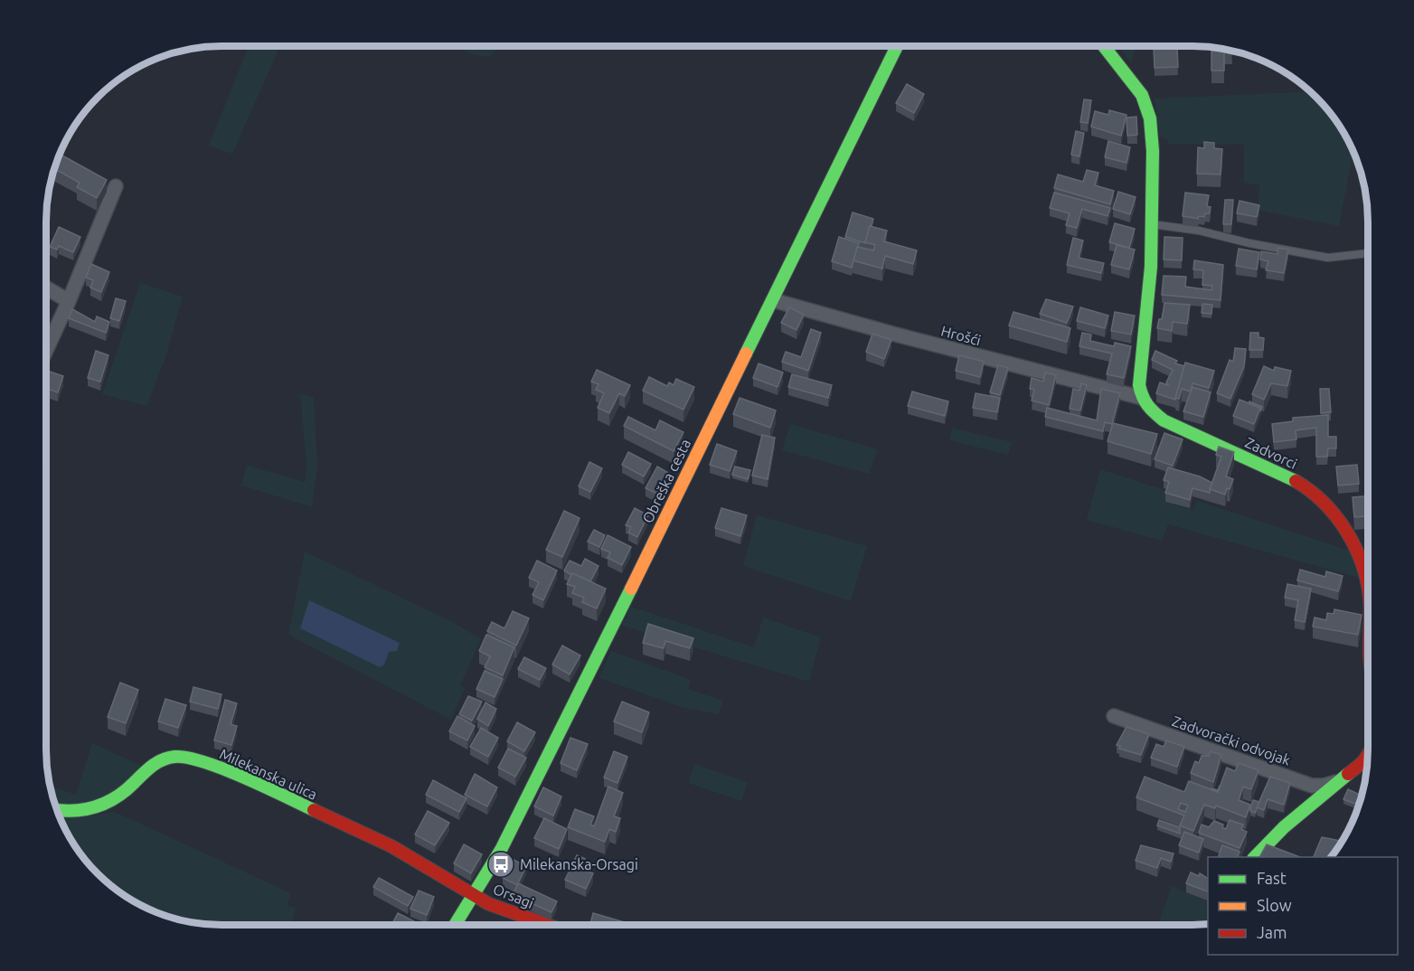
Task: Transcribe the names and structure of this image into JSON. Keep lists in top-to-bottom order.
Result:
{
  "streets": {
    "street": [
      "Hrošći",
      "Zadvorci",
      "Obreška cesta",
      "Zadvorački odvojak",
      "Milekanska ulica",
      "Orsagi"
    ]
  },
  "crossings": [
    ["Hrošći", "Zadvorci"],
    ["Hrošći", "Obreška cesta"],
    ["Zadvorci", "Zadvorački odvojak"],
    ["Obreška cesta", "Milekanska ulica"],
    ["Obreška cesta", "Orsagi"],
    ["Milekanska ulica", "Orsagi"]
  ],
  "places": {
    "bus stop": ["Milekanska-Orsagi"]
  },
  "legend": ["Fast", "Slow", "Jam"]
}
